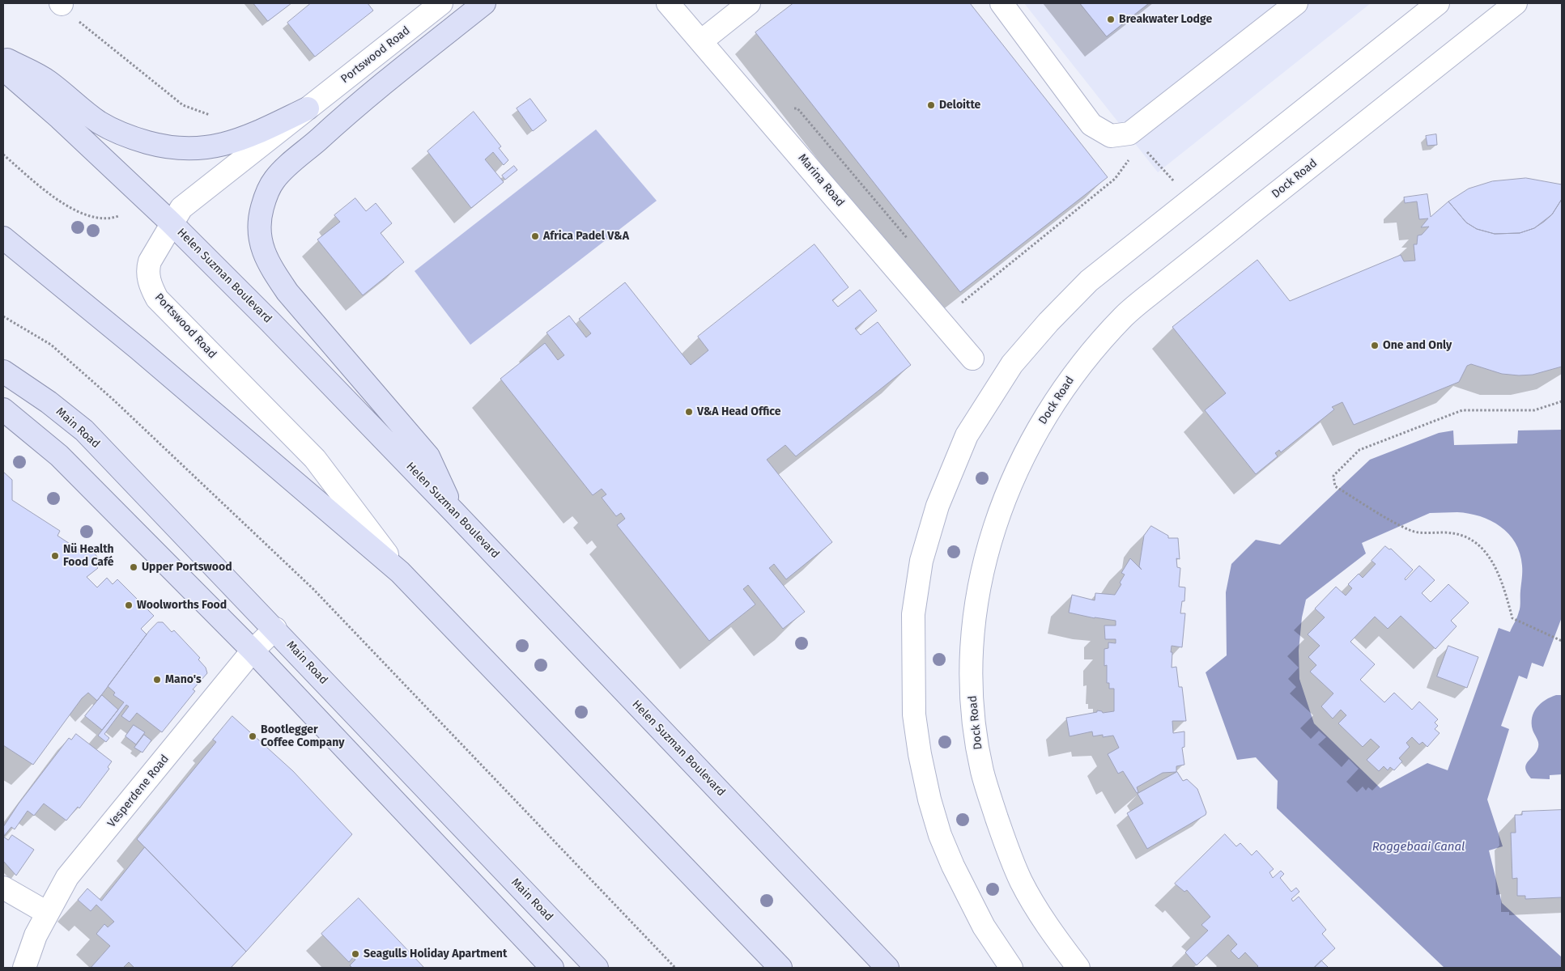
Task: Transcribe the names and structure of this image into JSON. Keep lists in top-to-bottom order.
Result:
{
  "streets": {
    "main road": ["Helen Suzman Boulevard", "Main Road"],
    "street": [
      "Portswood Road",
      "Dock Road",
      "Marina Road",
      "Vesperdene Road"
    ]
  },
  "crossings": [
    ["Portswood Road", "Helen Suzman Boulevard"],
    ["Main Road", "Vesperdene Road"]
  ],
  "water": ["Roggebaai Canal"],
  "places": [
    "Breakwater Lodge",
    "Deloitte",
    "Africa Padel V&A",
    "One and Only",
    "V&A Head Office",
    "Nü Health Food Café",
    "Upper Portswood",
    "Woolworths Food",
    "Mano's",
    "Bootlegger Coffee Company",
    "Seagulls Holiday Apartment"
  ]
}
